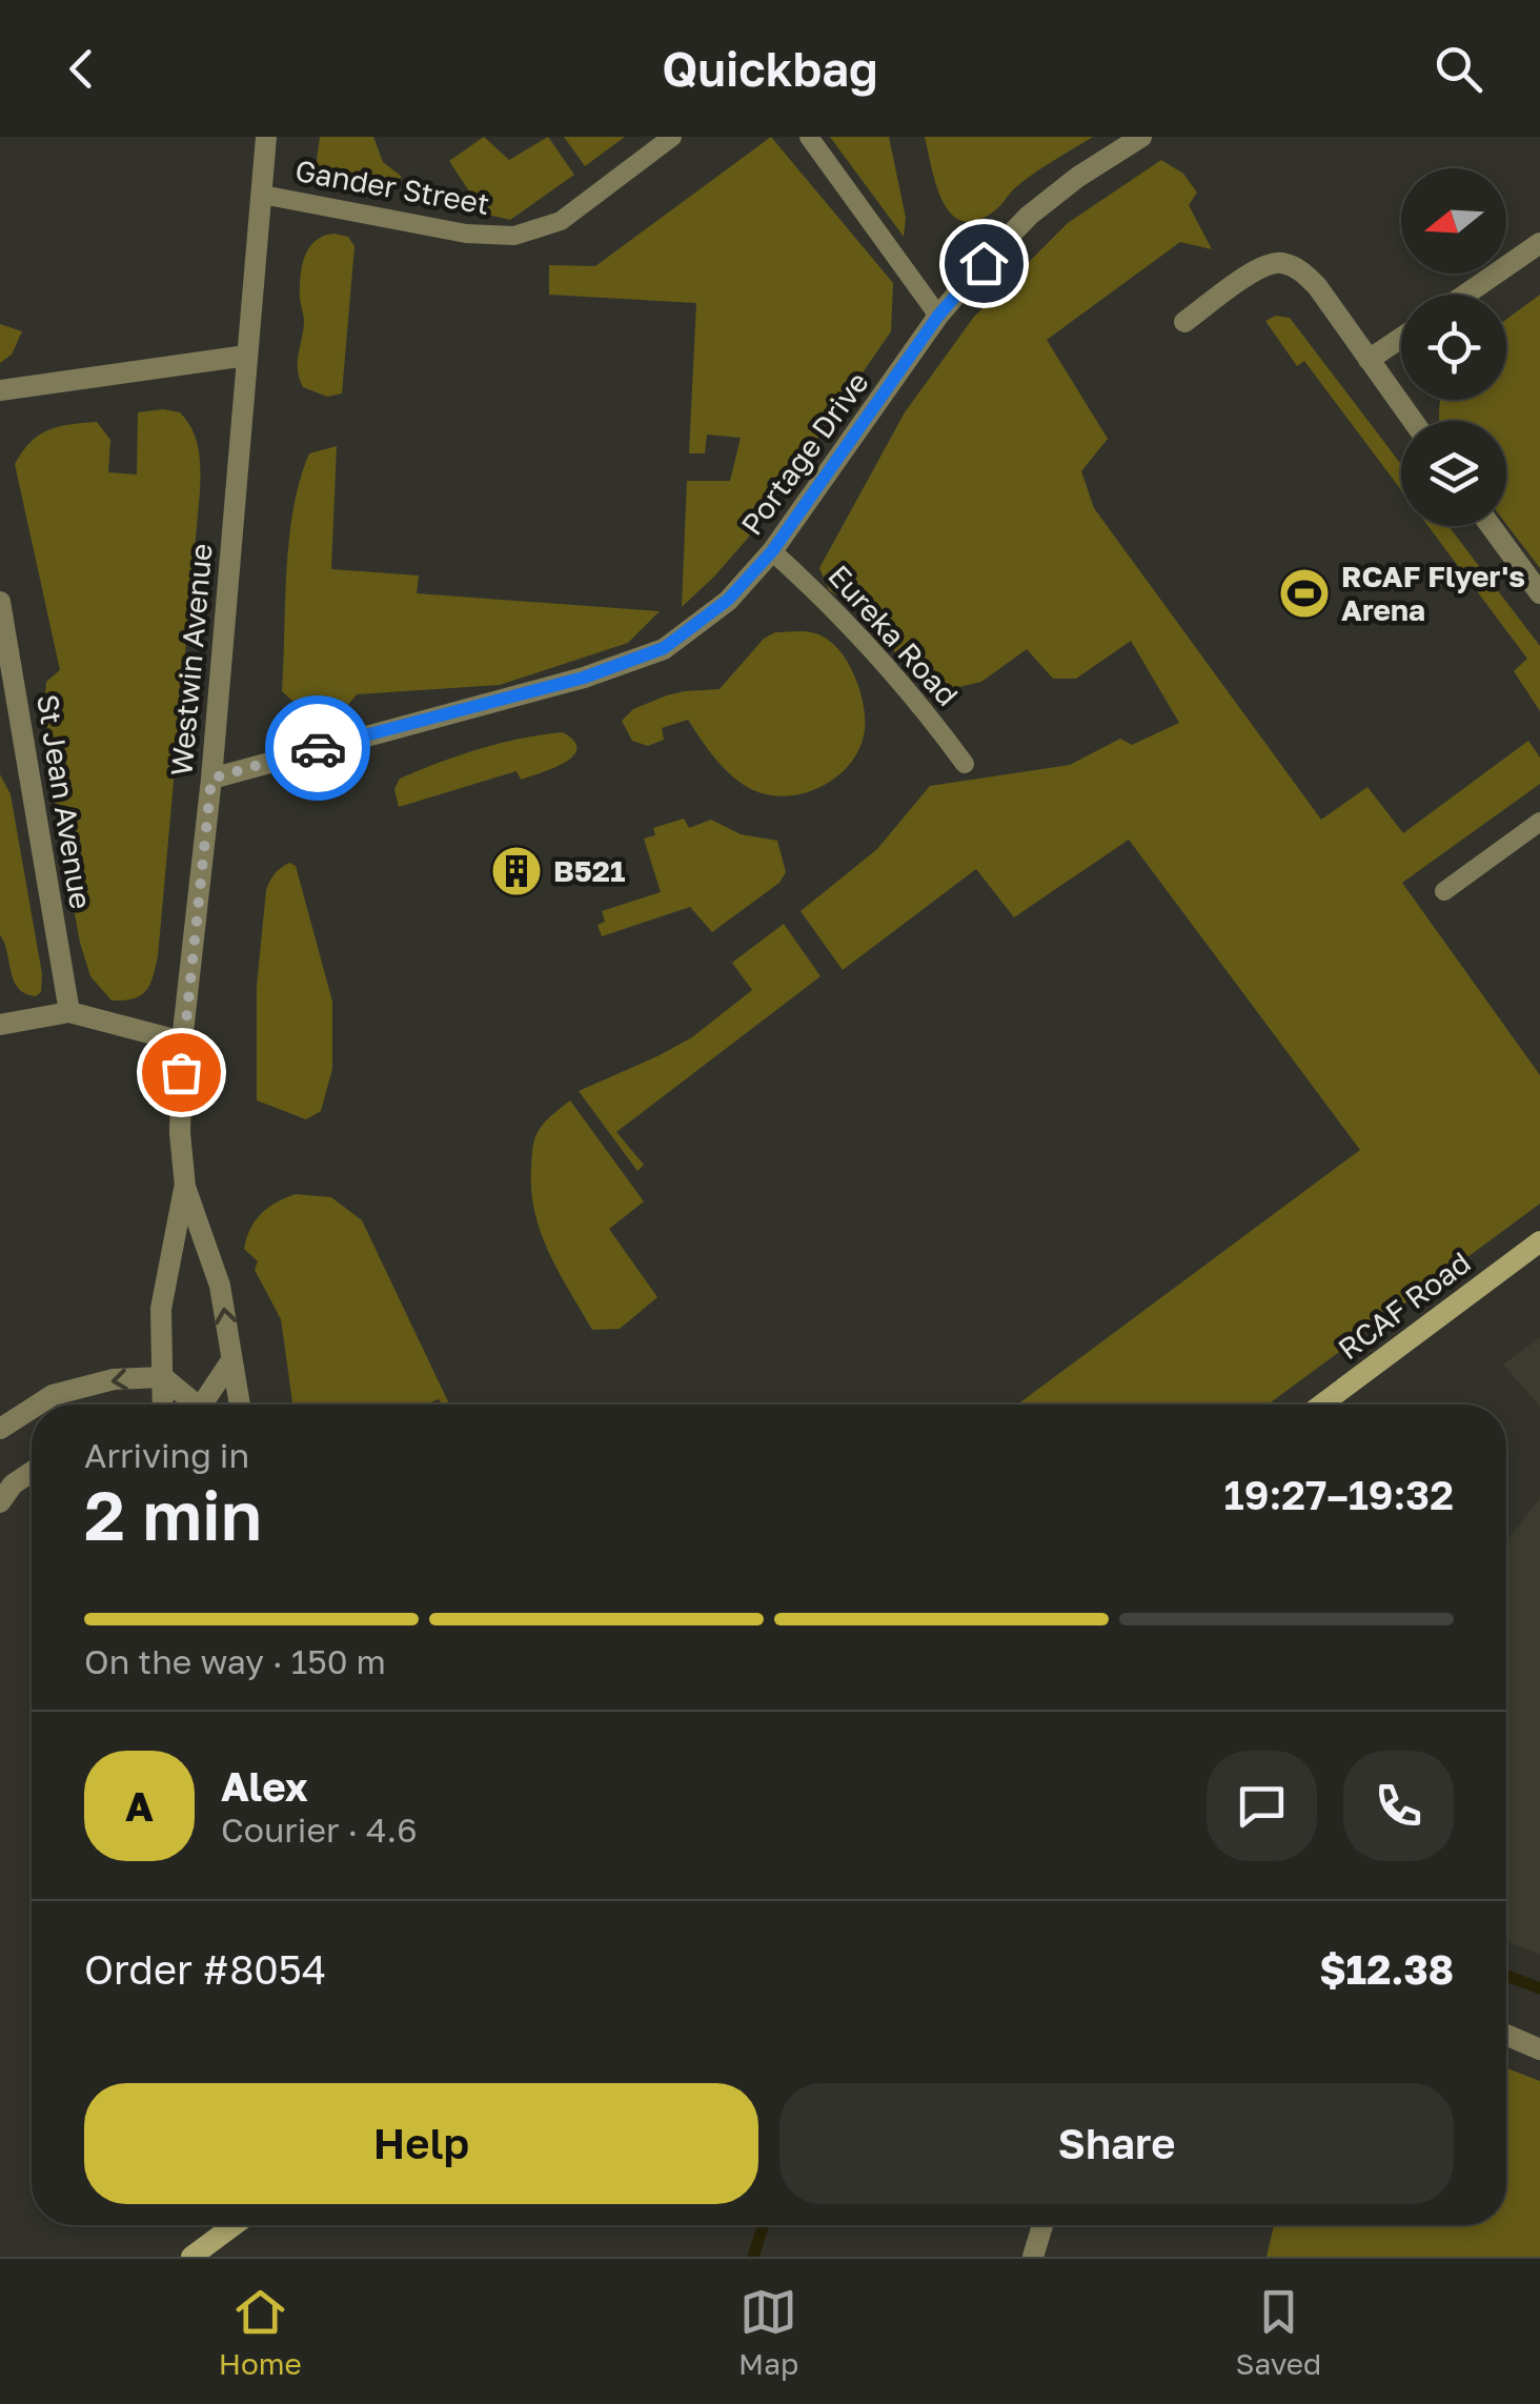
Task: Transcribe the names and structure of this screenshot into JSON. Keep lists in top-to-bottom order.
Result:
{
  "streets": {
    "main road": ["RCAF Road"],
    "street": ["Portage Drive", "Westwin Avenue", "St Jean Avenue"],
    "lane": ["Gander Street", "Eureka Road"]
  },
  "crossings": [
    ["Gander Street", "Westwin Avenue"],
    ["Portage Drive", "Eureka Road"],
    ["Portage Drive", "Westwin Avenue"]
  ],
  "places": {
    "sports": ["RCAF Flyer's Arena"],
    "building": ["B521"]
  },
  "north": "left",
  "page": {
    "header": "Quickbag",
    "heading": ["2 min", "Arriving in", "19:27–19:32"],
    "panel": [
      "Alex",
      "Courier · 4.6",
      "Order #8054",
      "$12.38"
    ],
    "bar": "On the way · 150 m",
    "round": "A",
    "buttons": ["Help", "Share"],
    "tabs": ["Home", "Map", "Saved"]
  }
}
